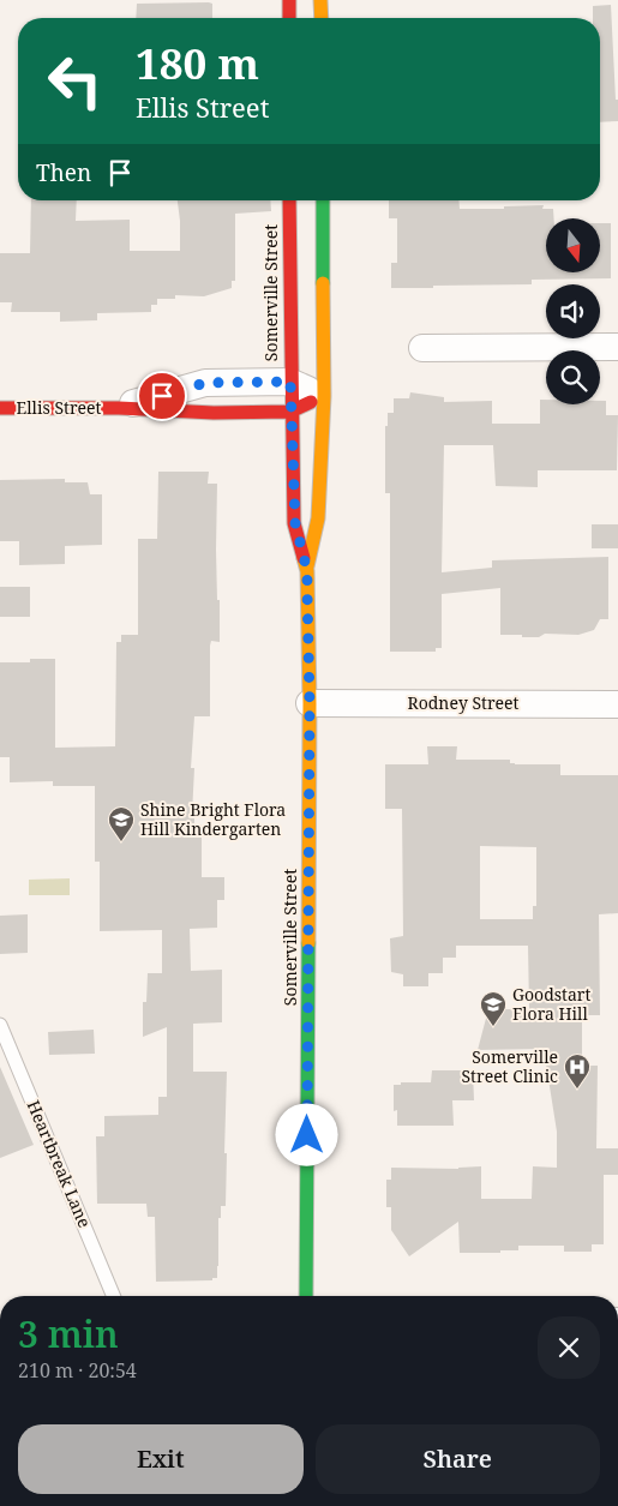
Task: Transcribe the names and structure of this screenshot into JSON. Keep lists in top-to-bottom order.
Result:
{
  "streets": {
    "street": ["Somerville Street", "Ellis Street", "Rodney Street"],
    "lane": ["Heartbreak Lane"]
  },
  "crossings": [
    ["Somerville Street", "Ellis Street"],
    ["Somerville Street", "Rodney Street"]
  ],
  "places": {
    "school or university": ["Shine Bright Flora Hill Kindergarten", "Goodstart Flora Hill"],
    "hospital": ["Somerville Street Clinic"]
  },
  "north": "bottom",
  "page": {
    "turn": ["180 m", "Ellis Street"],
    "then": "Then",
    "heading": ["3 min", "210 m · 20:54"],
    "buttons": ["Exit", "Share"]
  }
}
